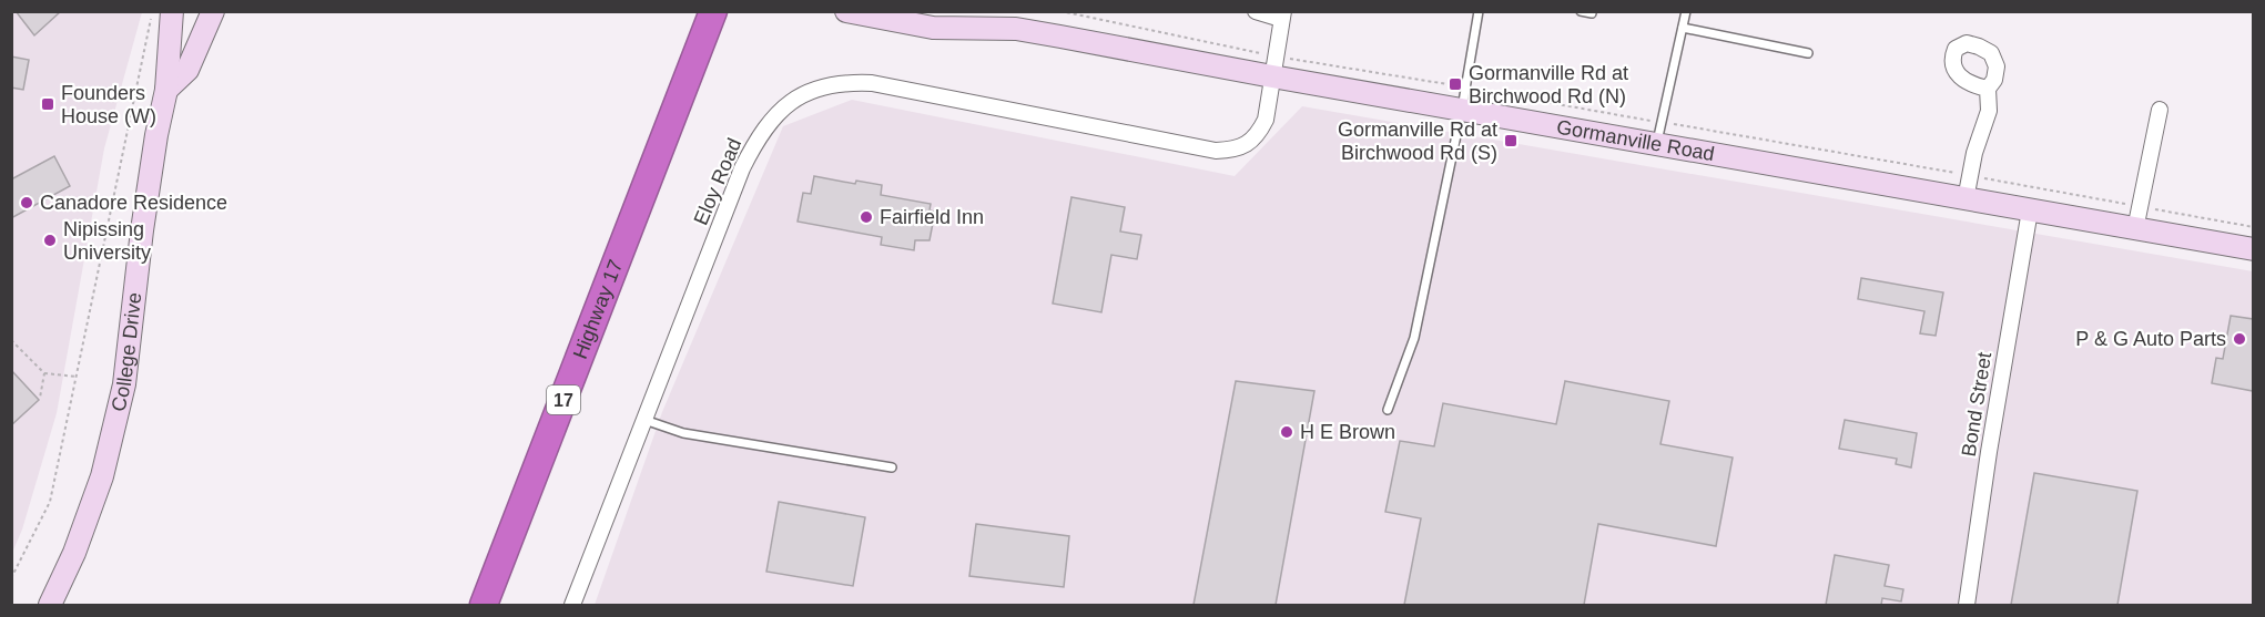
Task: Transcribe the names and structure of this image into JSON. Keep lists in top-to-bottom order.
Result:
{
  "streets": {
    "highway": ["Highway 17", "17"],
    "main road": ["Gormanville Road", "College Drive"],
    "street": ["Eloy Road", "Bond Street"]
  },
  "crossings": [
    ["Gormanville Road", "Eloy Road"],
    ["Gormanville Road", "Bond Street"]
  ],
  "places": {
    "transit": ["Gormanville Rd at Birchwood Rd (N)", "Founders House (W)", "Gormanville Rd at Birchwood Rd (S)"],
    "other": [
      "Canadore Residence",
      "Fairfield Inn",
      "Nipissing University",
      "P & G Auto Parts",
      "H E Brown"
    ]
  }
}
